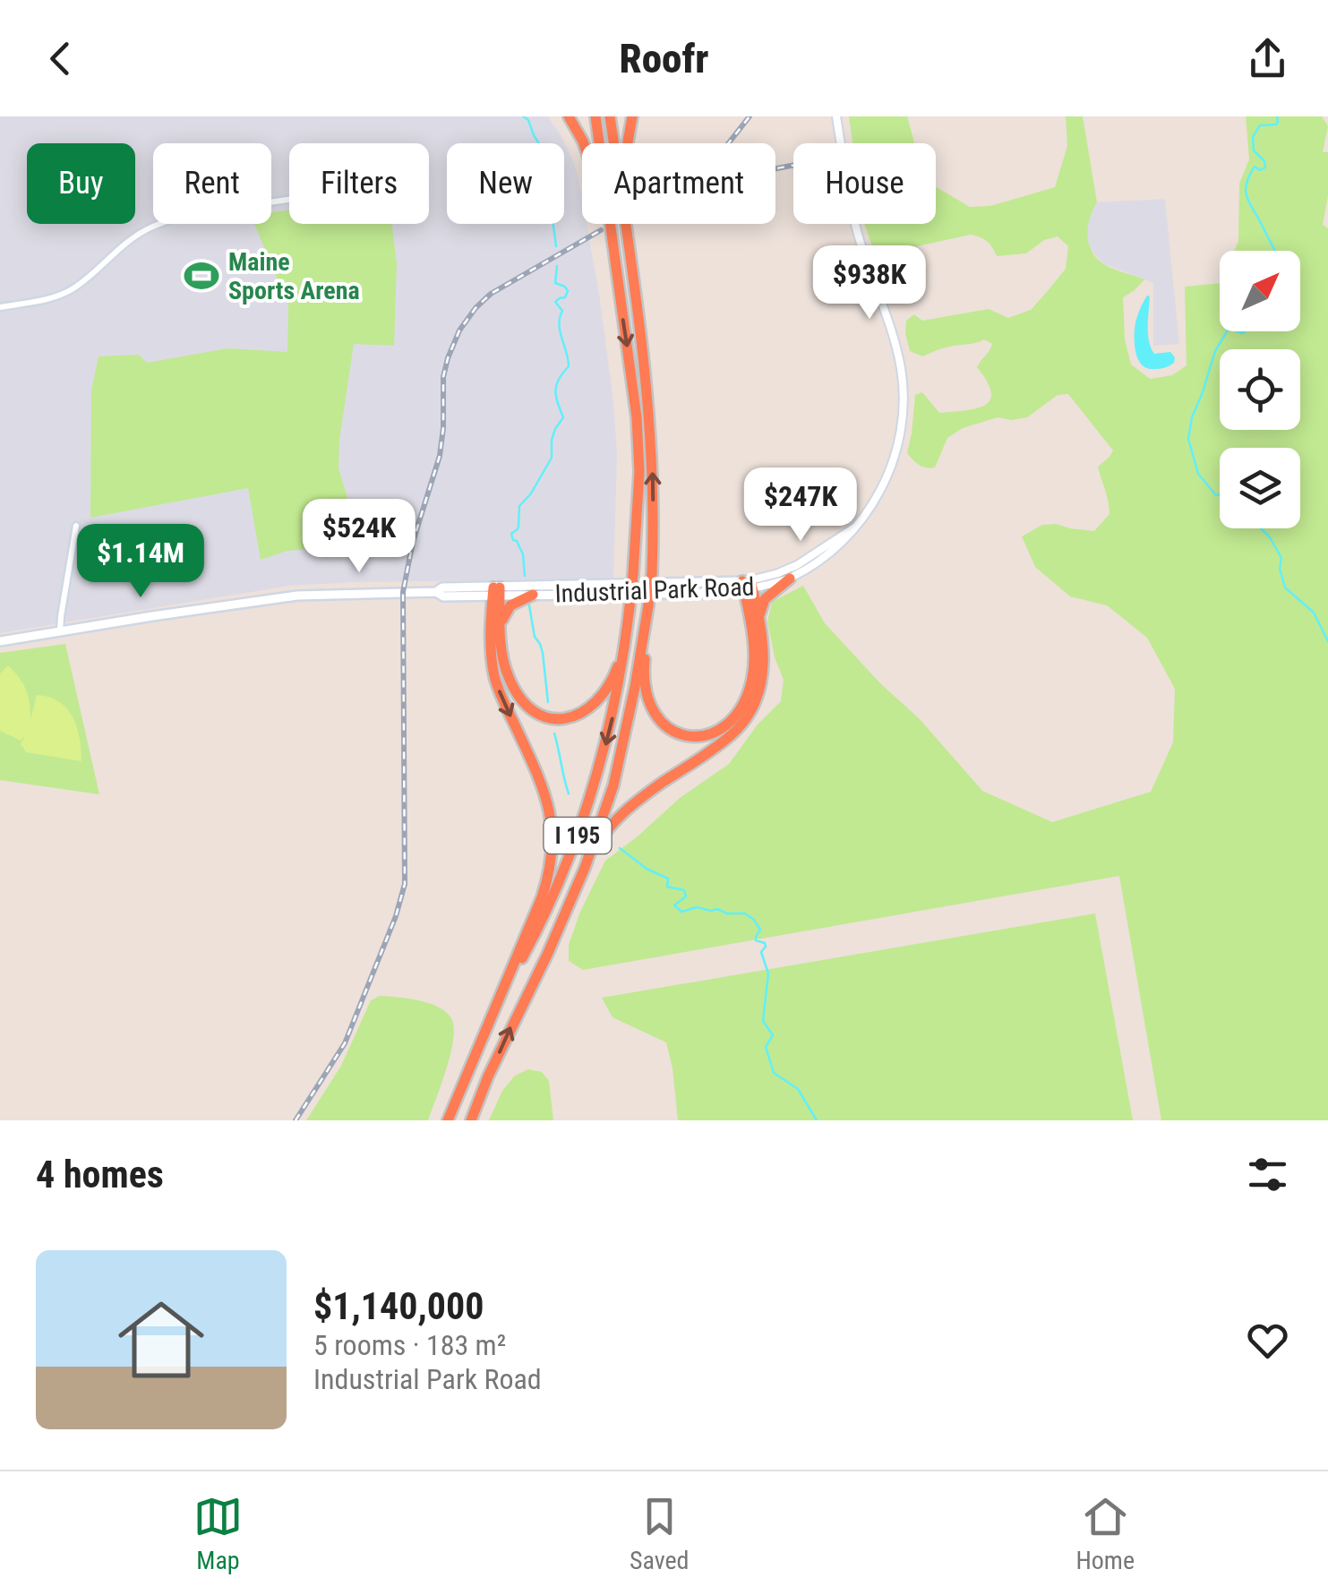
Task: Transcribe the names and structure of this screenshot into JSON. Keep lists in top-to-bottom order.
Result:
{
  "streets": {
    "highway": ["I 195"],
    "main road": ["Industrial Park Road"]
  },
  "places": {
    "sports": ["Maine Sports Arena"]
  },
  "north": "top right",
  "page": {
    "header": "Roofr",
    "chip": [
      "Buy",
      "Rent",
      "Filters",
      "New",
      "Apartment",
      "House"
    ],
    "price": [
      "$938K",
      "$247K",
      "$524K",
      "$1.14M"
    ],
    "heading": "4 homes",
    "list": [
      {
        "name": "$1,140,000",
        "note": "5 rooms · 183 m² · Industrial Park Road"
      }
    ],
    "tabs": ["Map", "Saved", "Home"]
  }
}
